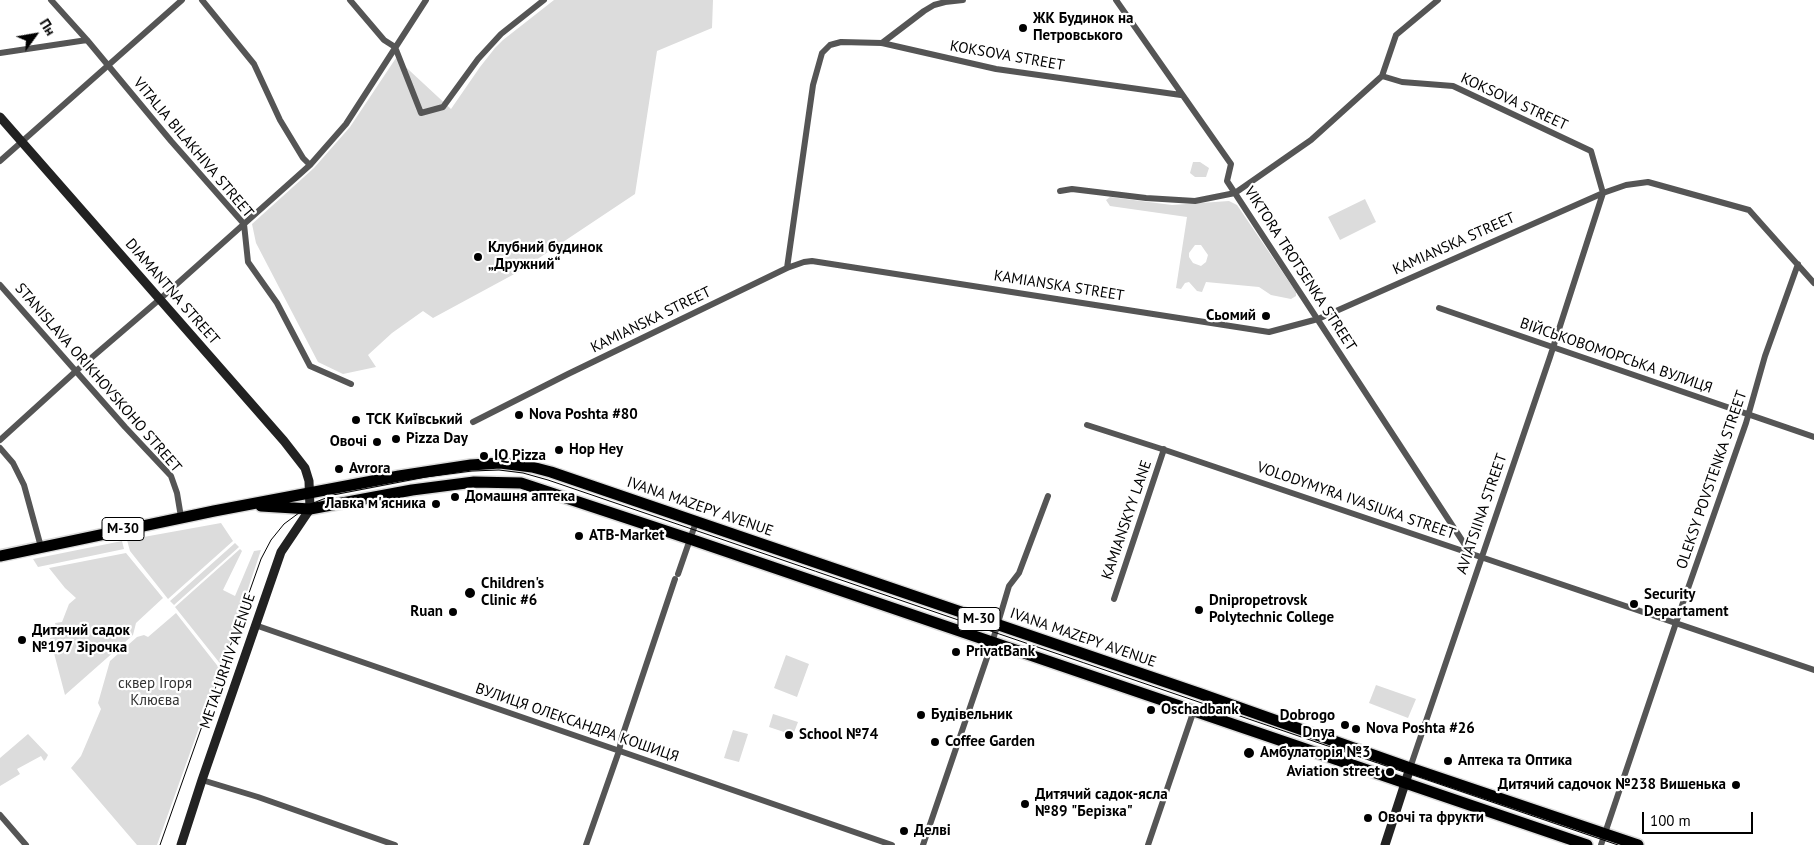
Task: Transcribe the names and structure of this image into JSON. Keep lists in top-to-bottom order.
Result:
{
  "streets": {
    "highway": ["IVANA MAZEPY AVENUE", "М-30"],
    "street": [
      "KOKSOVA STREET",
      "VITALIA BILAKHIVA STREET",
      "KAMIANSKA STREET",
      "VIKTORA TROTSENKA STREET",
      "DIAMANTNA STREET",
      "ВІЙСЬКОВОМОРСЬКА ВУЛИЦЯ",
      "STANISLAVA ORIKHOVSKOHO STREET",
      "OLEKSY POVSTENKA STREET",
      "VOLODYMYRA IVASIUKA STREET",
      "AVIATSIINA STREET",
      "KAMIANSKYY LANE",
      "METALURHIV AVENUE",
      "ВУЛИЦЯ ОЛЕКСАНДРА КОШИЦЯ"
    ]
  },
  "crossings": [
    ["KOKSOVA STREET", "KAMIANSKA STREET"],
    ["KOKSOVA STREET", "VIKTORA TROTSENKA STREET"],
    ["KOKSOVA STREET", "AVIATSIINA STREET"],
    ["KAMIANSKA STREET", "VIKTORA TROTSENKA STREET"],
    ["KAMIANSKA STREET", "OLEKSY POVSTENKA STREET"],
    ["KAMIANSKA STREET", "AVIATSIINA STREET"],
    ["VIKTORA TROTSENKA STREET", "VOLODYMYRA IVASIUKA STREET"],
    ["DIAMANTNA STREET", "IVANA MAZEPY AVENUE"],
    ["DIAMANTNA STREET", "М-30"],
    ["ВІЙСЬКОВОМОРСЬКА ВУЛИЦЯ", "OLEKSY POVSTENKA STREET"],
    ["ВІЙСЬКОВОМОРСЬКА ВУЛИЦЯ", "AVIATSIINA STREET"],
    ["STANISLAVA ORIKHOVSKOHO STREET", "М-30"],
    ["OLEKSY POVSTENKA STREET", "VOLODYMYRA IVASIUKA STREET"],
    ["OLEKSY POVSTENKA STREET", "IVANA MAZEPY AVENUE"],
    ["VOLODYMYRA IVASIUKA STREET", "AVIATSIINA STREET"],
    ["VOLODYMYRA IVASIUKA STREET", "KAMIANSKYY LANE"],
    ["IVANA MAZEPY AVENUE", "AVIATSIINA STREET"],
    ["IVANA MAZEPY AVENUE", "М-30"],
    ["AVIATSIINA STREET", "М-30"],
    ["М-30", "METALURHIV AVENUE"],
    ["METALURHIV AVENUE", "ВУЛИЦЯ ОЛЕКСАНДРА КОШИЦЯ"]
  ],
  "parks": ["сквер Ігоря Клюєва"],
  "places": [
    "ЖК Будинок на Петровського",
    "Клубний будинок „Дружний“",
    "Сьомий",
    "Nova Poshta #80",
    "ТСК Київський",
    "Pizza Day",
    "Овочі",
    "Hop Hey",
    "IQ Pizza",
    "Avrora",
    "Домашня аптека",
    "Лавка м'ясника",
    "ATB-Market",
    "Children's Clinic #6",
    "Security Departament",
    "Dnipropetrovsk Polytechnic College",
    "Ruan",
    "Дитячий садок №197 Зірочка",
    "PrivatBank",
    "Oschadbank",
    "Будівельник",
    "Dobrogo Dnya",
    "Nova Poshta #26",
    "School №74",
    "Coffee Garden",
    "Амбулаторія №3",
    "Аптека та Оптика",
    "Aviation street",
    "Дитячий садочок №238 Вишенька",
    "Дитячий садок-ясла №89 \"Берізка\"",
    "Овочі та фрукти",
    "Делві"
  ],
  "scale_bar": "100 m",
  "north": "top right"
}
